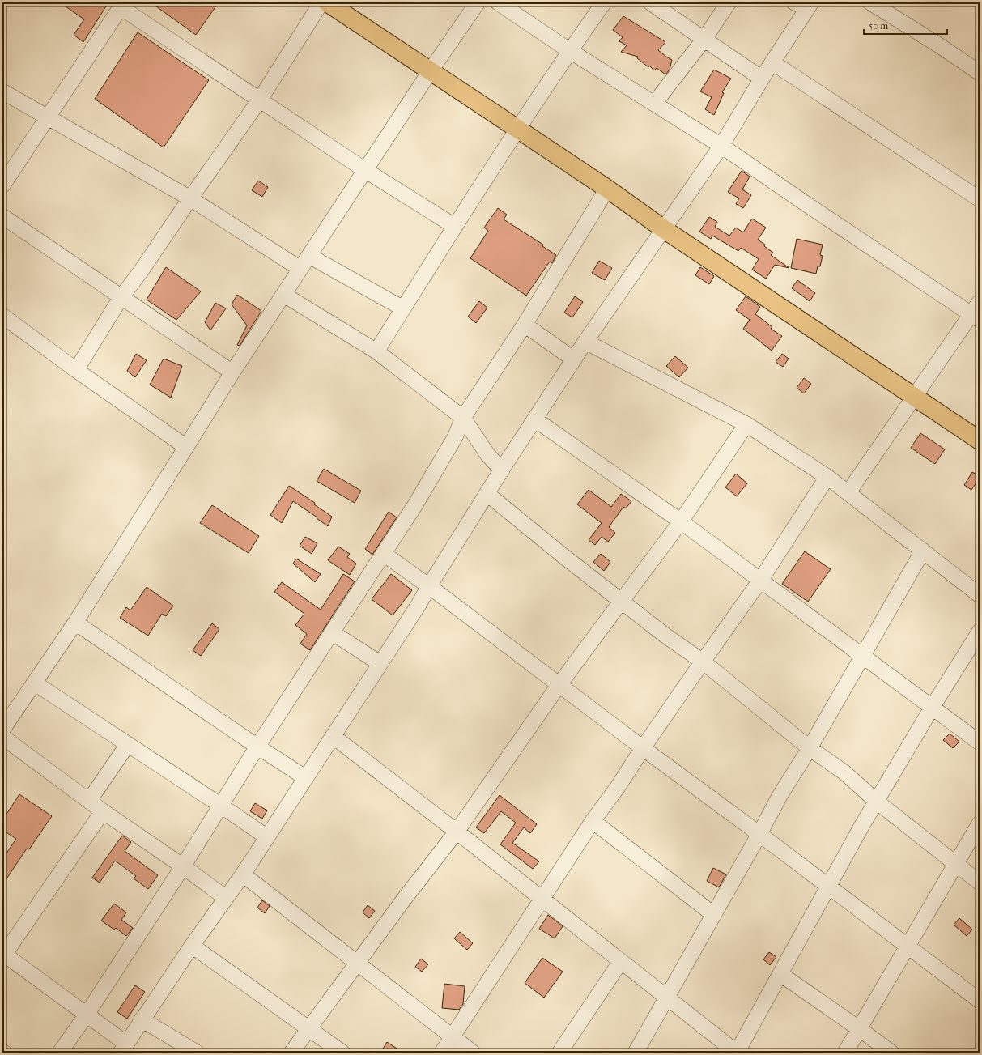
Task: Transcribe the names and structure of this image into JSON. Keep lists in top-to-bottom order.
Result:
{
  "scale_bar": "50 m"
}
